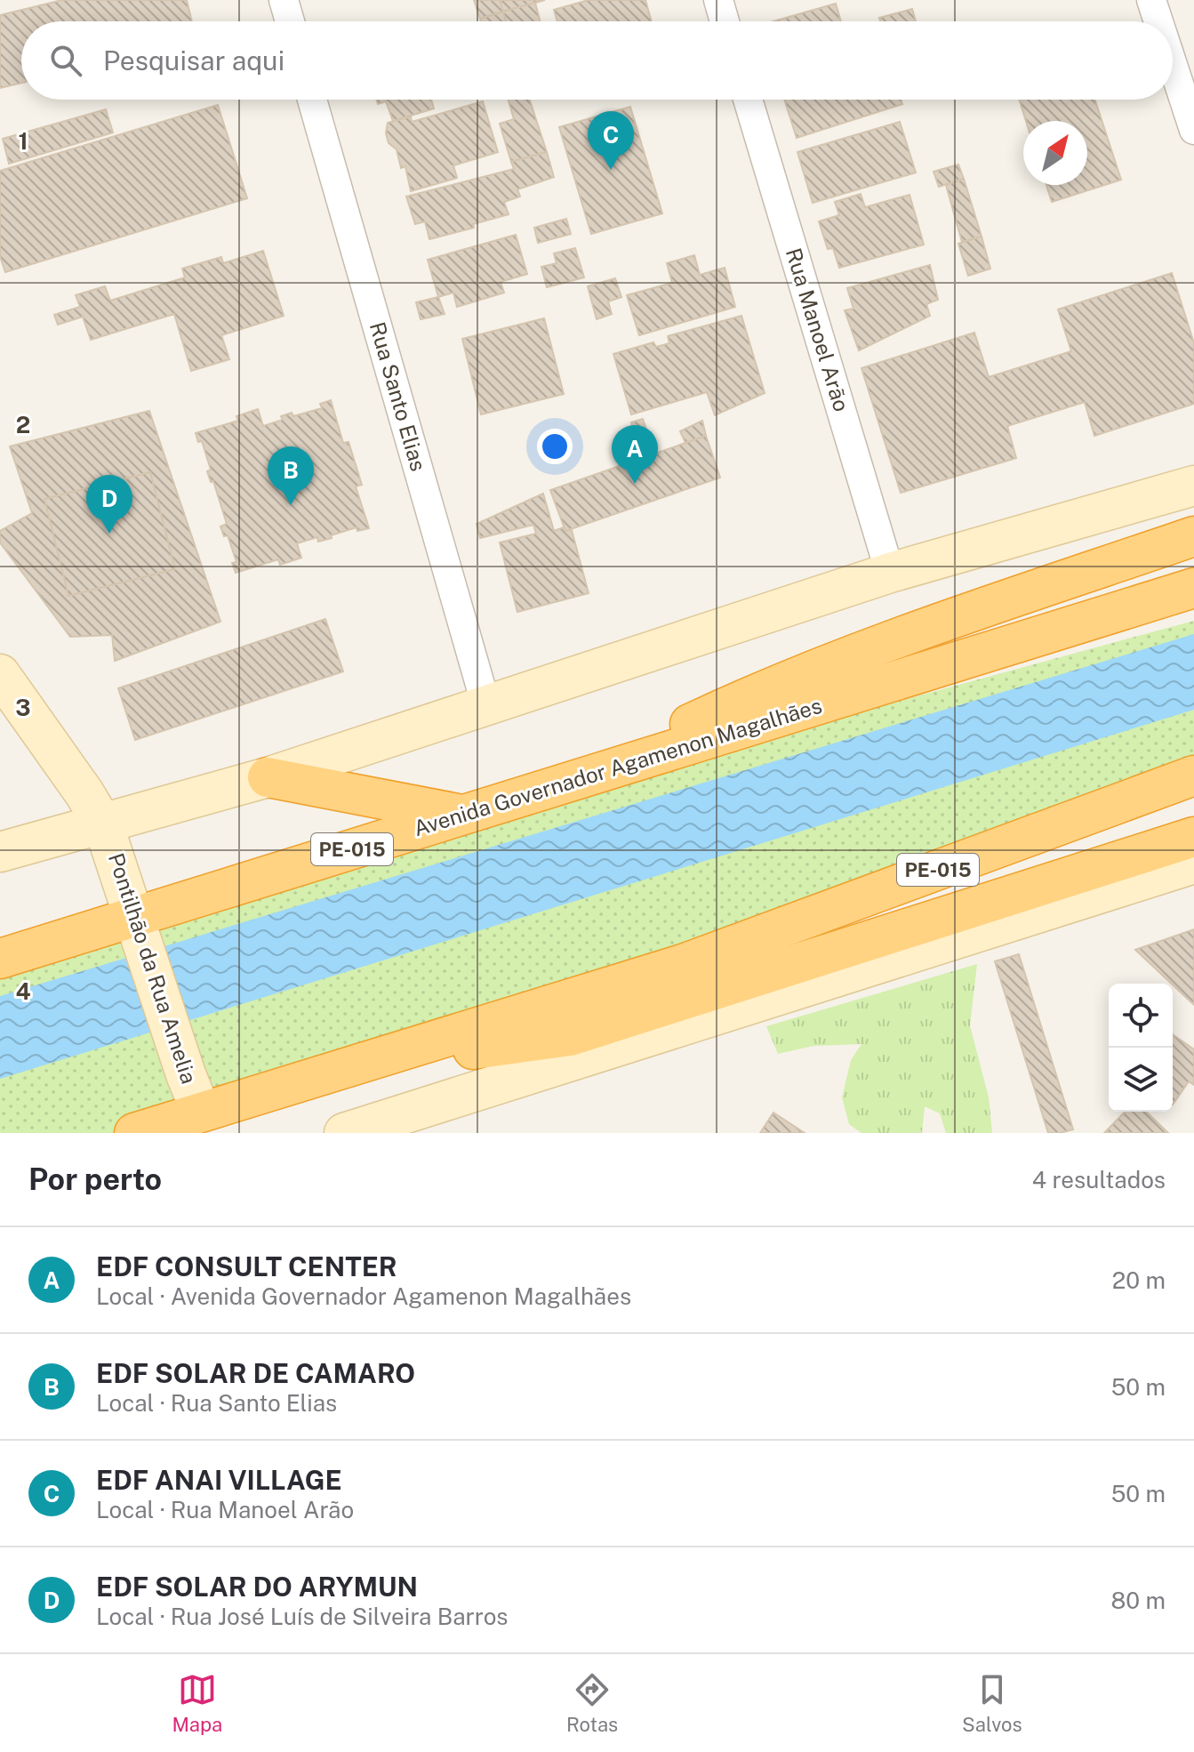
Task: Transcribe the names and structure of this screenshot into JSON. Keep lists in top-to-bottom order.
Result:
{
  "streets": {
    "highway": ["Avenida Governador Agamenon Magalhães", "PE-015"],
    "main road": ["Pontilhão da Rua Amelia"],
    "street": ["Rua Manoel Arão", "Rua Santo Elias"]
  },
  "crossings": [
    ["Avenida Governador Agamenon Magalhães", "Pontilhão da Rua Amelia"],
    ["PE-015", "Pontilhão da Rua Amelia"]
  ],
  "north": "top right",
  "page": {
    "search": "Pesquisar aqui",
    "pins": [
      "C",
      "A",
      "B",
      "D"
    ],
    "heading": ["Por perto", "4 resultados"],
    "list": [
      {
        "mark": "A",
        "name": "EDF CONSULT CENTER",
        "note": "Local · Avenida Governador Agamenon Magalhães",
        "value": "20 m"
      },
      {
        "mark": "B",
        "name": "EDF SOLAR DE CAMARO",
        "note": "Local · Rua Santo Elias",
        "value": "50 m"
      },
      {
        "mark": "C",
        "name": "EDF ANAI VILLAGE",
        "note": "Local · Rua Manoel Arão",
        "value": "50 m"
      },
      {
        "mark": "D",
        "name": "EDF SOLAR DO ARYMUN",
        "note": "Local · Rua José Luís de Silveira Barros",
        "value": "80 m"
      }
    ],
    "nav": ["Mapa", "Rotas", "Salvos"]
  },
  "grid": {
    "rows": [
      "1",
      "2",
      "3",
      "4"
    ]
  }
}
